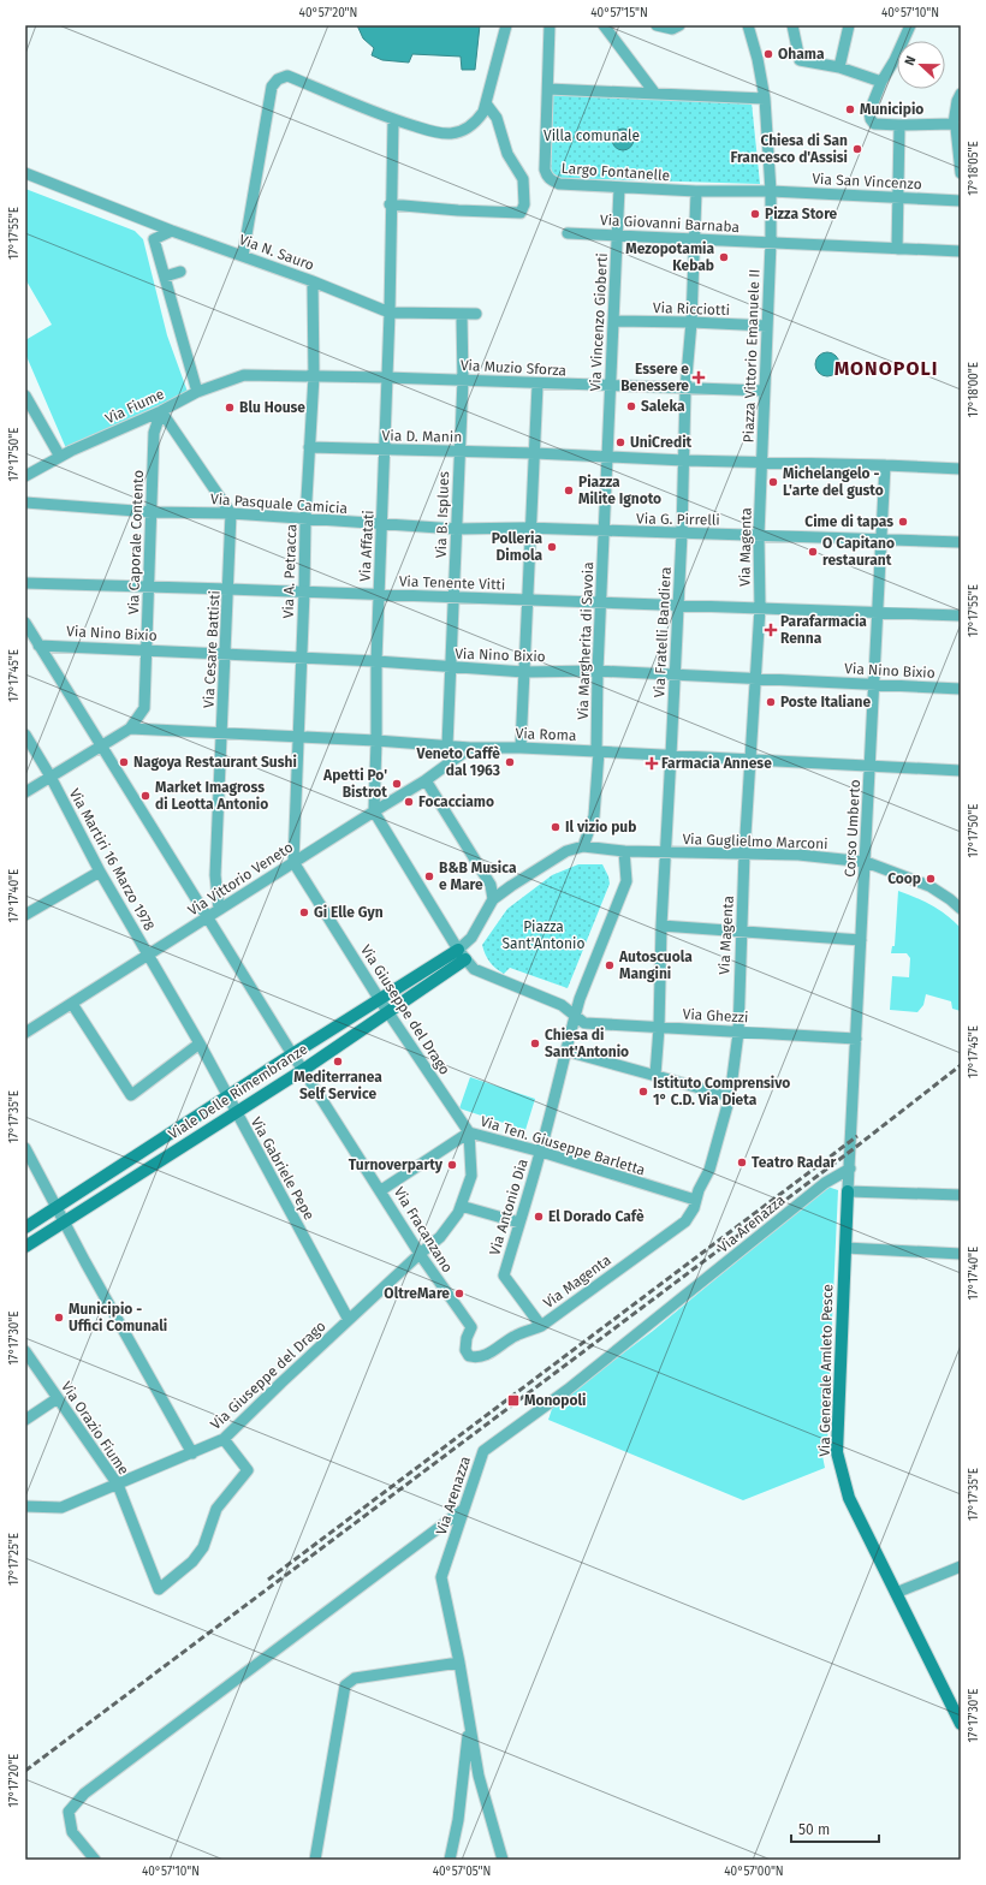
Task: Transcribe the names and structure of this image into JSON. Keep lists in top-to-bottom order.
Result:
{
  "streets": {
    "street": [
      "Largo Fontanelle",
      "Via San Vincenzo",
      "Via Giovanni Barnaba",
      "Via N. Sauro",
      "Via Ricciotti",
      "Via Vincenzo Gioberti",
      "Piazza Vittorio Emanuele II",
      "Via Muzio Sforza",
      "Via Fiume",
      "Via D. Manin",
      "Via Pasquale Camicia",
      "Via B. Isplues",
      "Via G. Pirrelli",
      "Via Caporale Contento",
      "Via Affatati",
      "Via Magenta",
      "Via A. Petracca",
      "Via Tenente Vitti",
      "Via Fratelli Bandiera",
      "Via Nino Bixio",
      "Via Margherita di Savoia",
      "Via Cesare Battisti",
      "Via Roma",
      "Corso Umberto",
      "Via Guglielmo Marconi",
      "Via Martiri 16 Marzo 1978",
      "Via Vittorio Veneto",
      "Via Giuseppe del Drago",
      "Via Ghezzi",
      "Viale Delle Rimembranze",
      "Via Ten. Giuseppe Barletta",
      "Via Gabriele Pepe",
      "Via Antonio Dia",
      "Via Arenazza",
      "Via Fracanzano",
      "Via Generale Amleto Pesce",
      "Via Orazio Fiume"
    ]
  },
  "crossings": [
    ["Largo Fontanelle", "Via San Vincenzo"],
    ["Largo Fontanelle", "Via Vincenzo Gioberti"],
    ["Largo Fontanelle", "Piazza Vittorio Emanuele II"],
    ["Largo Fontanelle", "Via Fratelli Bandiera"],
    ["Via San Vincenzo", "Piazza Vittorio Emanuele II"],
    ["Via Giovanni Barnaba", "Via Vincenzo Gioberti"],
    ["Via Giovanni Barnaba", "Piazza Vittorio Emanuele II"],
    ["Via Giovanni Barnaba", "Via Fratelli Bandiera"],
    ["Via N. Sauro", "Via Affatati"],
    ["Via N. Sauro", "Via A. Petracca"],
    ["Via Ricciotti", "Via Vincenzo Gioberti"],
    ["Via Ricciotti", "Piazza Vittorio Emanuele II"],
    ["Via Ricciotti", "Via Fratelli Bandiera"],
    ["Via Vincenzo Gioberti", "Via Muzio Sforza"],
    ["Piazza Vittorio Emanuele II", "Via Muzio Sforza"],
    ["Piazza Vittorio Emanuele II", "Via Magenta"],
    ["Piazza Vittorio Emanuele II", "Corso Umberto"],
    ["Via Muzio Sforza", "Via Fiume"],
    ["Via Muzio Sforza", "Via B. Isplues"],
    ["Via Muzio Sforza", "Via Affatati"],
    ["Via Muzio Sforza", "Via A. Petracca"],
    ["Via Muzio Sforza", "Via Fratelli Bandiera"],
    ["Via Fiume", "Via Caporale Contento"],
    ["Via D. Manin", "Via B. Isplues"],
    ["Via D. Manin", "Via Affatati"],
    ["Via D. Manin", "Via A. Petracca"],
    ["Via Pasquale Camicia", "Via B. Isplues"],
    ["Via Pasquale Camicia", "Via G. Pirrelli"],
    ["Via Pasquale Camicia", "Via Caporale Contento"],
    ["Via Pasquale Camicia", "Via Affatati"],
    ["Via Pasquale Camicia", "Via A. Petracca"],
    ["Via Pasquale Camicia", "Via Cesare Battisti"],
    ["Via B. Isplues", "Via Tenente Vitti"],
    ["Via B. Isplues", "Via Nino Bixio"],
    ["Via B. Isplues", "Via Roma"],
    ["Via G. Pirrelli", "Via Magenta"],
    ["Via G. Pirrelli", "Via Fratelli Bandiera"],
    ["Via G. Pirrelli", "Via Margherita di Savoia"],
    ["Via G. Pirrelli", "Corso Umberto"],
    ["Via Caporale Contento", "Via Tenente Vitti"],
    ["Via Caporale Contento", "Via Nino Bixio"],
    ["Via Caporale Contento", "Via Roma"],
    ["Via Affatati", "Via Tenente Vitti"],
    ["Via Affatati", "Via Nino Bixio"],
    ["Via Affatati", "Via Roma"],
    ["Via Affatati", "Via Vittorio Veneto"],
    ["Via Magenta", "Via Tenente Vitti"],
    ["Via Magenta", "Via Nino Bixio"],
    ["Via Magenta", "Via Roma"],
    ["Via Magenta", "Via Guglielmo Marconi"],
    ["Via Magenta", "Via Ghezzi"],
    ["Via Magenta", "Via Ten. Giuseppe Barletta"],
    ["Via Magenta", "Via Antonio Dia"],
    ["Via Magenta", "Via Fracanzano"],
    ["Via A. Petracca", "Via Tenente Vitti"],
    ["Via A. Petracca", "Via Nino Bixio"],
    ["Via A. Petracca", "Via Roma"],
    ["Via A. Petracca", "Via Vittorio Veneto"],
    ["Via A. Petracca", "Via Giuseppe del Drago"],
    ["Via Tenente Vitti", "Via Fratelli Bandiera"],
    ["Via Tenente Vitti", "Via Margherita di Savoia"],
    ["Via Tenente Vitti", "Via Cesare Battisti"],
    ["Via Tenente Vitti", "Corso Umberto"],
    ["Via Fratelli Bandiera", "Via Nino Bixio"],
    ["Via Fratelli Bandiera", "Via Roma"],
    ["Via Fratelli Bandiera", "Via Guglielmo Marconi"],
    ["Via Fratelli Bandiera", "Via Ghezzi"],
    ["Via Nino Bixio", "Via Margherita di Savoia"],
    ["Via Nino Bixio", "Via Cesare Battisti"],
    ["Via Nino Bixio", "Corso Umberto"],
    ["Via Nino Bixio", "Via Fracanzano"],
    ["Via Margherita di Savoia", "Via Roma"],
    ["Via Cesare Battisti", "Via Roma"],
    ["Via Cesare Battisti", "Via Vittorio Veneto"],
    ["Via Roma", "Corso Umberto"],
    ["Via Roma", "Via Vittorio Veneto"],
    ["Corso Umberto", "Via Guglielmo Marconi"],
    ["Corso Umberto", "Via Ghezzi"],
    ["Corso Umberto", "Via Arenazza"],
    ["Corso Umberto", "Via Generale Amleto Pesce"],
    ["Via Guglielmo Marconi", "Via Antonio Dia"],
    ["Via Martiri 16 Marzo 1978", "Via Vittorio Veneto"],
    ["Via Martiri 16 Marzo 1978", "Via Gabriele Pepe"],
    ["Via Vittorio Veneto", "Via Giuseppe del Drago"],
    ["Via Vittorio Veneto", "Via Gabriele Pepe"],
    ["Via Vittorio Veneto", "Via Fracanzano"],
    ["Via Giuseppe del Drago", "Viale Delle Rimembranze"],
    ["Via Giuseppe del Drago", "Via Ten. Giuseppe Barletta"],
    ["Via Giuseppe del Drago", "Via Gabriele Pepe"],
    ["Via Giuseppe del Drago", "Via Fracanzano"],
    ["Via Giuseppe del Drago", "Via Orazio Fiume"],
    ["Via Ghezzi", "Viale Delle Rimembranze"],
    ["Via Ghezzi", "Via Antonio Dia"],
    ["Viale Delle Rimembranze", "Via Gabriele Pepe"],
    ["Viale Delle Rimembranze", "Via Fracanzano"],
    ["Via Ten. Giuseppe Barletta", "Via Antonio Dia"],
    ["Via Ten. Giuseppe Barletta", "Via Fracanzano"],
    ["Via Antonio Dia", "Via Fracanzano"]
  ],
  "districts": ["MONOPOLI"],
  "parks": ["Villa comunale", "Piazza Sant'Antonio"],
  "places": {
    "other": [
      "Ohama",
      "Municipio",
      "Chiesa di San Francesco d'Assisi",
      "Pizza Store",
      "Mezopotamia Kebab",
      "Saleka",
      "Blu House",
      "UniCredit",
      "Michelangelo - L'arte del gusto",
      "Piazza Milite Ignoto",
      "Cime di tapas",
      "Polleria Dimola",
      "O Capitano restaurant",
      "Poste Italiane",
      "Nagoya Restaurant Sushi",
      "Veneto Caffè dal 1963",
      "Apetti Po' Bistrot",
      "Market Imagross di Leotta Antonio",
      "Focacciamo",
      "Il vizio pub",
      "B&B Musica e Mare",
      "Coop",
      "Gi Elle Gyn",
      "Autoscuola Mangini",
      "Chiesa di Sant'Antonio",
      "Mediterranea Self Service",
      "Istituto Comprensivo 1° C.D. Via Dieta",
      "Teatro Radar",
      "Turnoverparty",
      "El Dorado Cafè",
      "OltreMare",
      "Municipio - Uffici Comunali"
    ],
    "health": ["Essere e Benessere", "Parafarmacia Renna", "Farmacia Annese"],
    "transit": ["Monopoli"]
  },
  "scale_bar": "50 m",
  "north": "left",
  "coordinates": [
    "40°57'20\"N",
    "40°57'15\"N",
    "40°57'10\"N",
    "17°18'05\"E",
    "17°17'55\"E",
    "17°18'00\"E",
    "17°17'50\"E",
    "17°17'45\"E",
    "17°17'40\"E",
    "17°17'35\"E",
    "17°17'30\"E",
    "17°17'25\"E",
    "17°17'20\"E",
    "40°57'05\"N",
    "40°57'00\"N"
  ]
}
